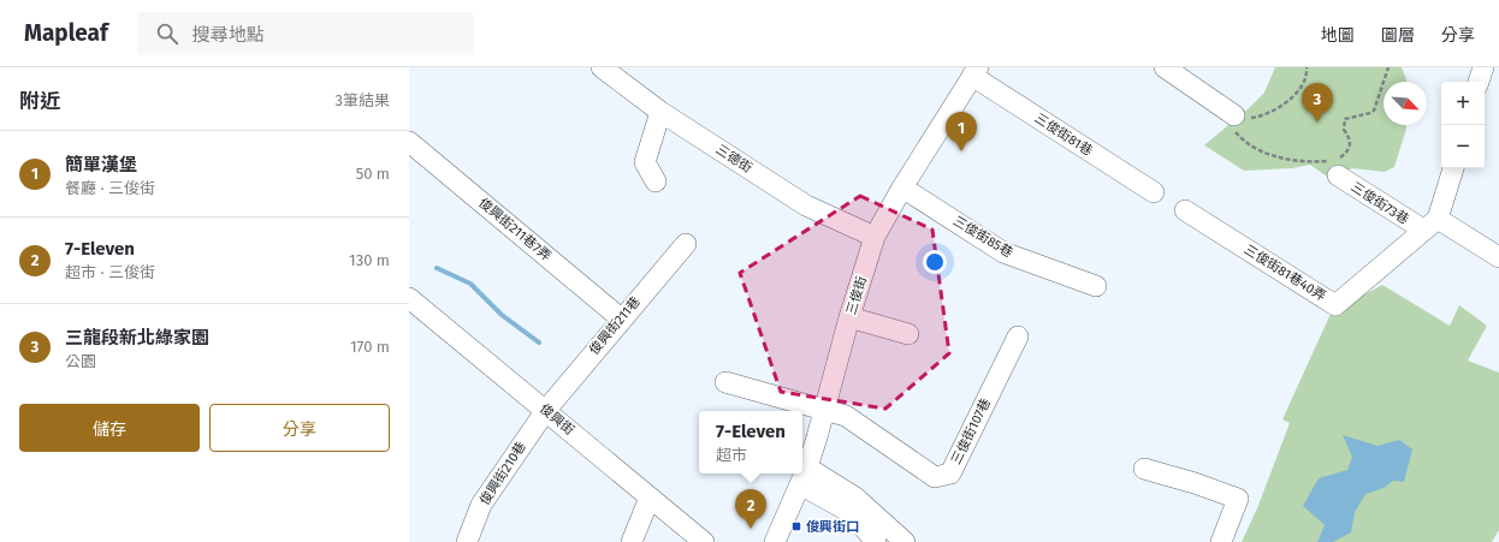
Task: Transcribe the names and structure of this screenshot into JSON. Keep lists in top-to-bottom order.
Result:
{
  "streets": {
    "street": [
      "三俊街81巷",
      "三德街",
      "三俊街73巷",
      "俊興街211巷7弄",
      "三俊街85巷",
      "三俊街81巷40弄",
      "三俊街",
      "俊興街211巷",
      "俊興街",
      "三俊街107巷",
      "俊興街210巷"
    ]
  },
  "crossings": [
    ["三俊街81巷", "三俊街"],
    ["三德街", "三俊街"],
    ["三俊街73巷", "三俊街81巷40弄"],
    ["俊興街211巷7弄", "俊興街211巷"],
    ["三俊街85巷", "三俊街"],
    ["三俊街", "三俊街107巷"],
    ["俊興街211巷", "俊興街"],
    ["俊興街211巷", "俊興街210巷"],
    ["俊興街", "俊興街210巷"]
  ],
  "places": {
    "transit": ["俊興街口"]
  },
  "north": "bottom right",
  "page": {
    "header": "Mapleaf",
    "search": "搜尋地點",
    "nav": ["地圖", "圖層", "分享"],
    "heading": ["附近", "3筆結果"],
    "map_buttons": ["+", "−"],
    "pins": ["3", "1", "2"],
    "list": [
      {
        "mark": "1",
        "name": "簡單漢堡",
        "note": "餐廳 · 三俊街",
        "value": "50 m"
      },
      {
        "mark": "2",
        "name": "7-Eleven",
        "note": "超市 · 三俊街",
        "value": "130 m"
      },
      {
        "mark": "3",
        "name": "三龍段新北綠家園",
        "note": "公園",
        "value": "170 m"
      }
    ],
    "buttons": ["儲存", "分享"],
    "popup": ["7-Eleven", "超市"]
  }
}
